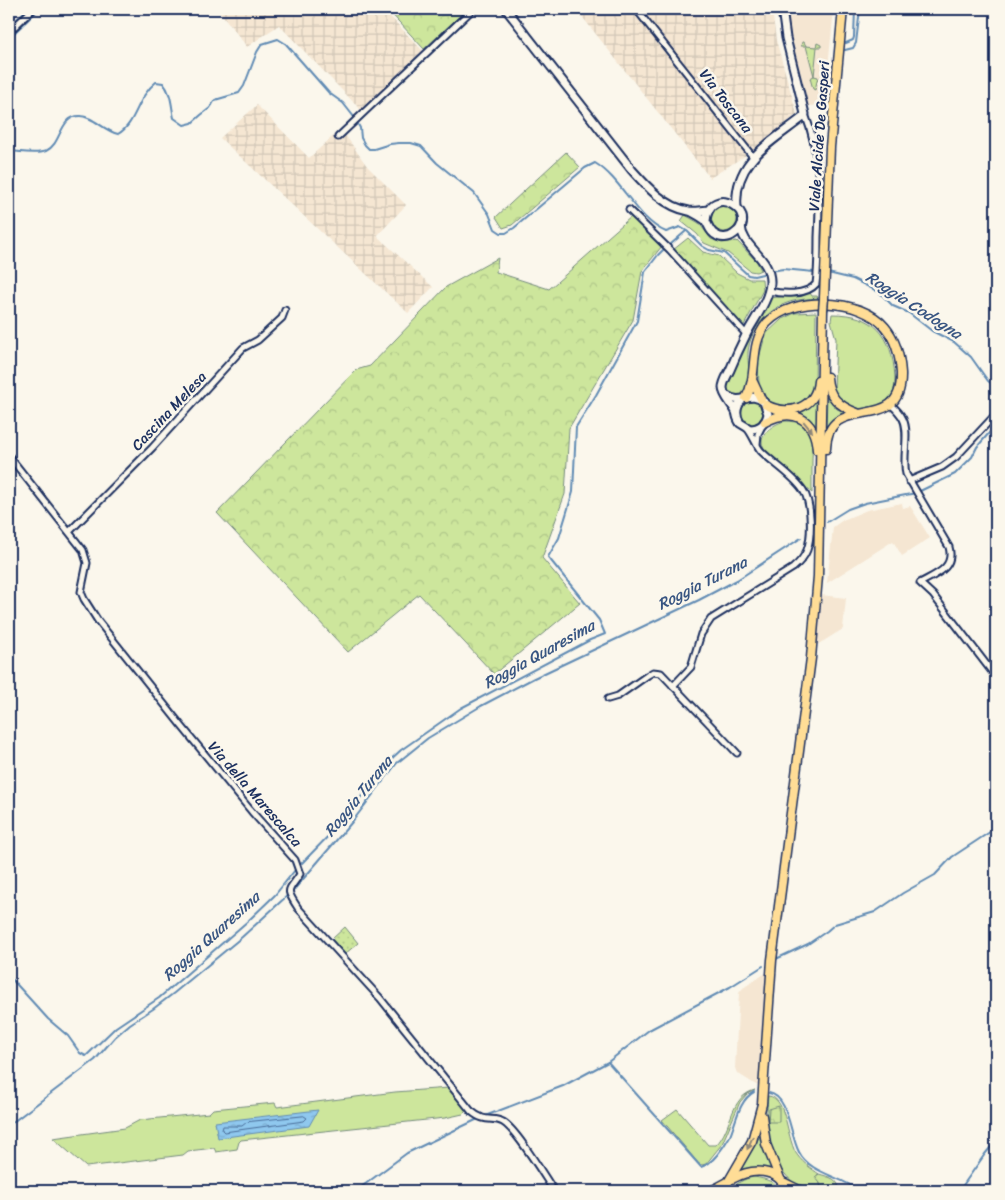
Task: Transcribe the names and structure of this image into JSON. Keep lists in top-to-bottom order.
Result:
{
  "streets": {
    "main road": ["Via Toscana", "Viale Alcide De Gasperi"],
    "street": ["Cascina Melesa", "Via della Marescalca"]
  },
  "crossings": [
    ["Cascina Melesa", "Via della Marescalca"]
  ],
  "water": ["Roggia Codogna", "Roggia Turana", "Roggia Quaresima"]
}
